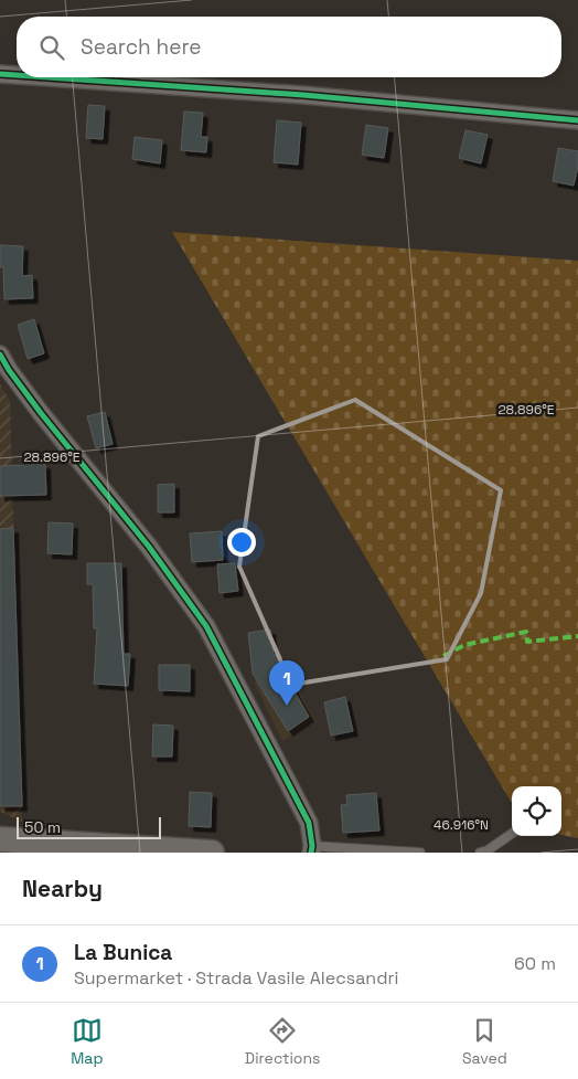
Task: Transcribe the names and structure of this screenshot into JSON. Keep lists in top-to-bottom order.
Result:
{
  "scale_bar": "50 m",
  "page": {
    "search": "Search here",
    "pins": "1",
    "scale": "50 m",
    "heading": "Nearby",
    "list": [
      {
        "mark": "1",
        "name": "La Bunica",
        "note": "Supermarket · Strada Vasile Alecsandri",
        "value": "60 m"
      }
    ],
    "nav": ["Map", "Directions", "Saved"]
  },
  "coordinates": ["28.896°E", "46.916°N"]
}
